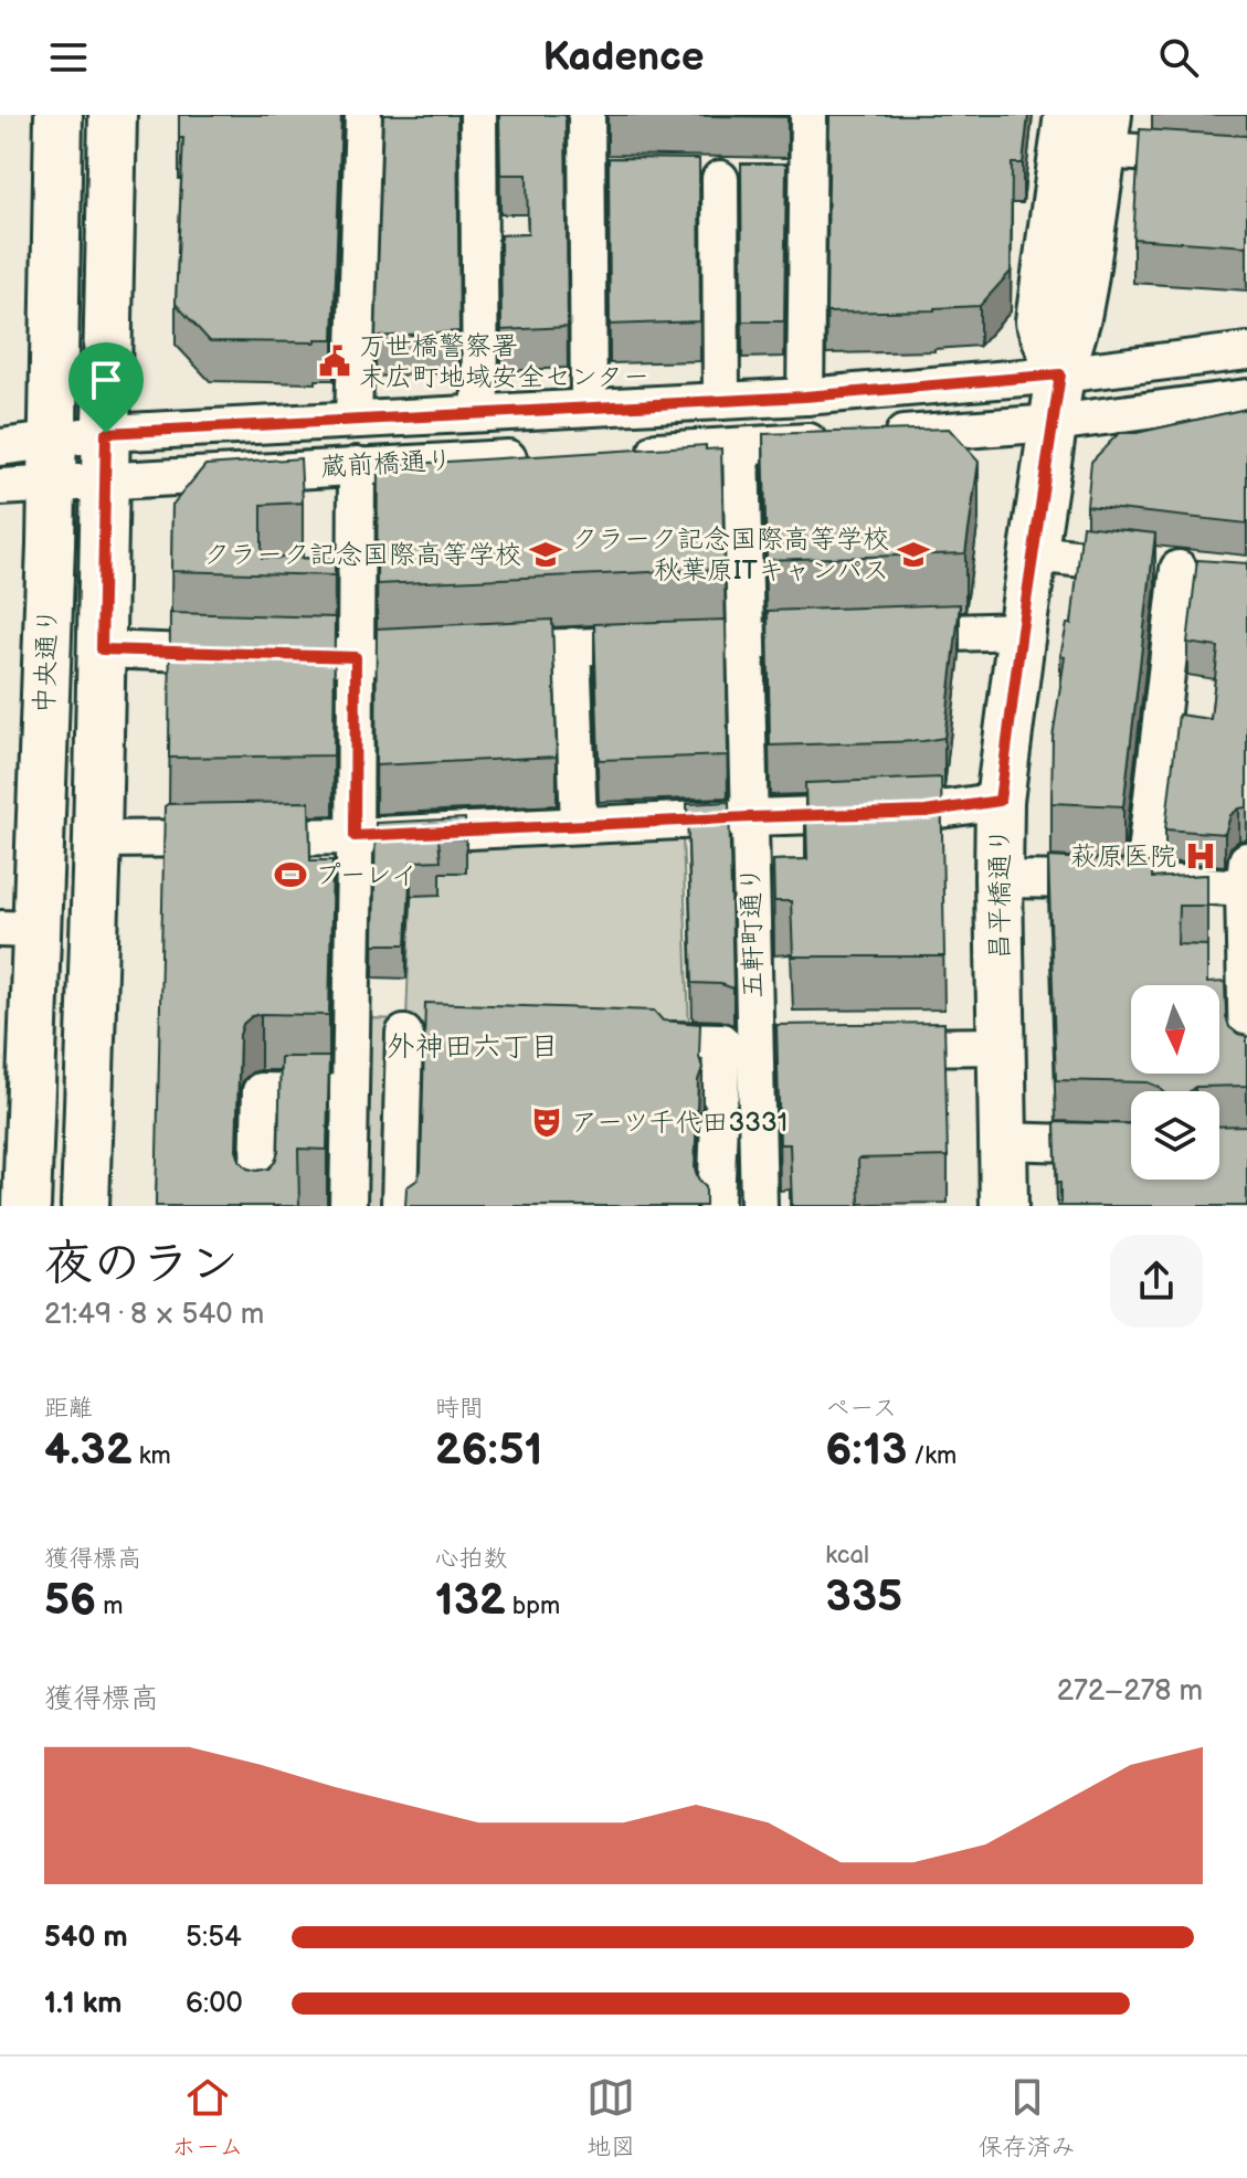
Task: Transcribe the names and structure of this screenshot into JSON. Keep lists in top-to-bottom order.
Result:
{
  "streets": {
    "main road": ["中央通り", "昌平橋通り"],
    "street": ["蔵前橋通り", "五軒町通り"]
  },
  "crossings": [
    ["蔵前橋通り", "中央通り"],
    ["蔵前橋通り", "昌平橋通り"]
  ],
  "districts": ["外神田六丁目"],
  "places": {
    "public building": ["万世橋警察署 末広町地域安全センター"],
    "school or university": ["クラーク記念国際高等学校", "クラーク記念国際高等学校 秋葉原ITキャンパス"],
    "hospital": ["萩原医院"],
    "sports": ["プーレイ"],
    "theatre": ["アーツ千代田3331"]
  },
  "north": "bottom",
  "page": {
    "header": "Kadence",
    "heading": ["夜のラン", "21:49 · 8 × 540 m"],
    "stats": [
      ["距離", "4.32 km"],
      ["時間", "26:51"],
      ["ペース", "6:13 /km"],
      ["獲得標高", "56 m"],
      ["心拍数", "132 bpm"],
      ["kcal", "335"]
    ],
    "chart": ["獲得標高", "272–278 m"],
    "list": [
      {
        "name": "540 m",
        "note": "5:54"
      },
      {
        "name": "1.1 km",
        "note": "6:00"
      }
    ],
    "tabs": ["ホーム", "地図", "保存済み"]
  }
}
